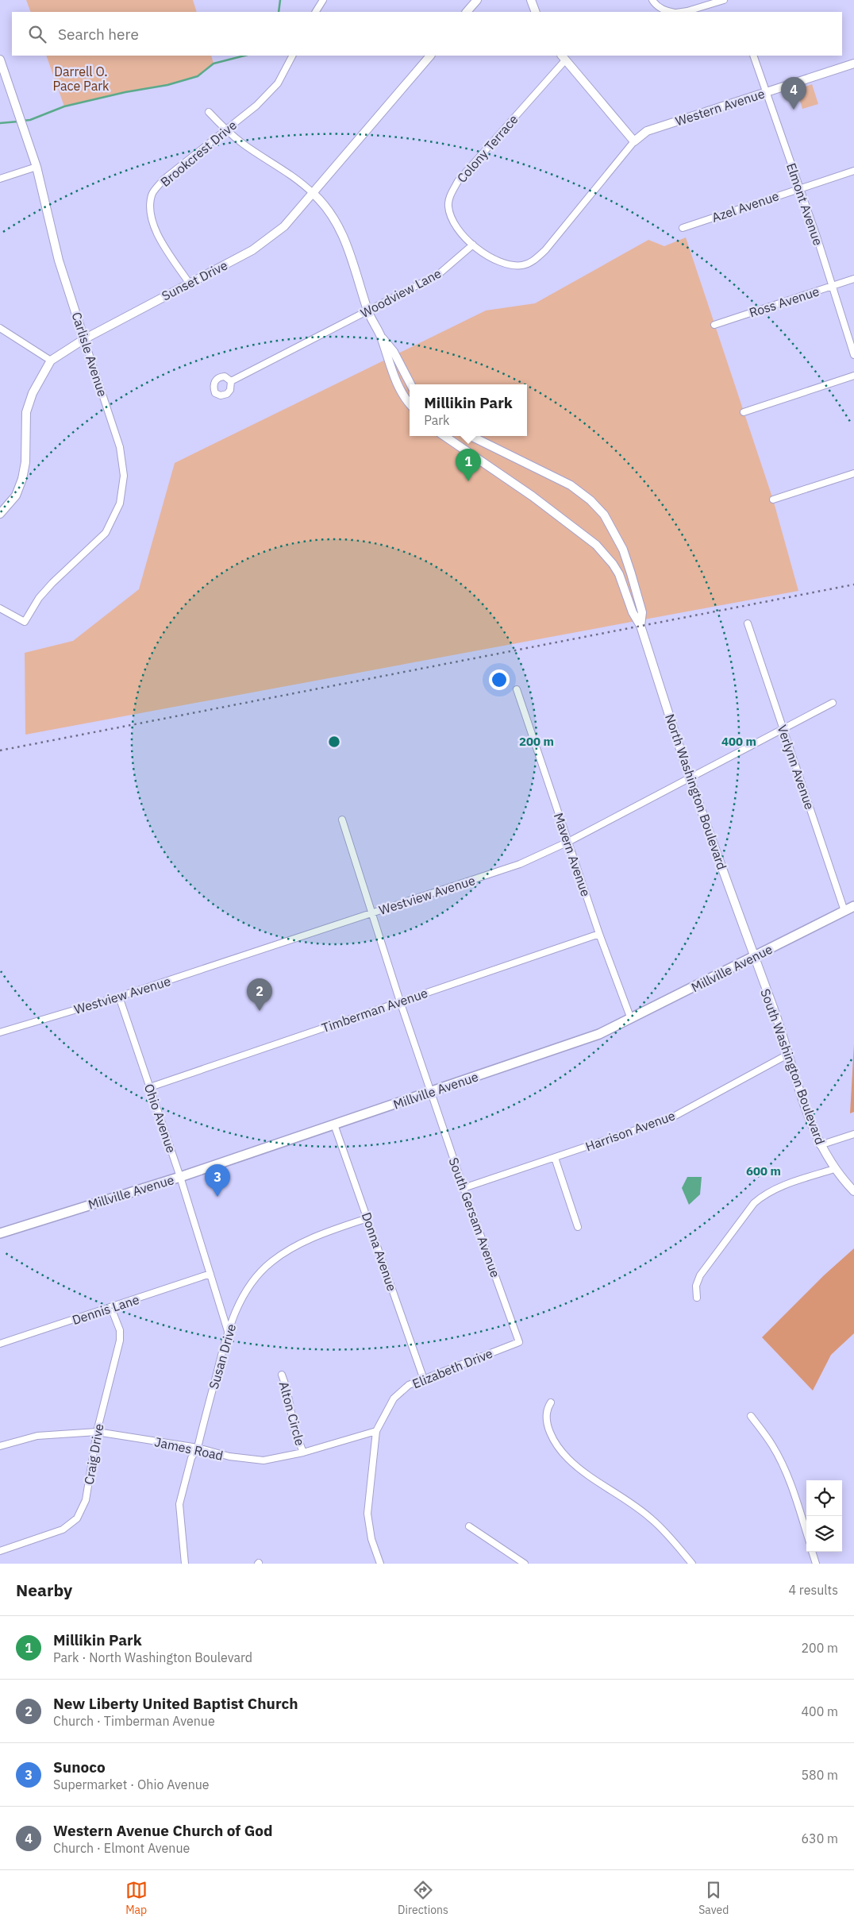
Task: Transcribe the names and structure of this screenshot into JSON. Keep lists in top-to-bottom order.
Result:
{
  "streets": {
    "main road": ["Millville Avenue"],
    "street": [
      "Western Avenue",
      "Colony Terrace",
      "Brookcrest Drive",
      "Elmont Avenue",
      "Azel Avenue",
      "Sunset Drive",
      "Woodview Lane",
      "Ross Avenue",
      "Carlisle Avenue",
      "Verlynn Avenue",
      "North Washington Boulevard",
      "Mavern Avenue",
      "Westview Avenue",
      "Timberman Avenue",
      "South Washington Boulevard",
      "Ohio Avenue",
      "Harrison Avenue",
      "South Gersam Avenue",
      "Donna Avenue",
      "Dennis Lane",
      "Susan Drive",
      "Elizabeth Drive",
      "Alton Circle",
      "James Road",
      "Craig Drive"
    ]
  },
  "crossings": [
    ["Western Avenue", "Elmont Avenue"],
    ["Colony Terrace", "Woodview Lane"],
    ["Brookcrest Drive", "Sunset Drive"],
    ["Elmont Avenue", "Azel Avenue"],
    ["Elmont Avenue", "Ross Avenue"],
    ["Sunset Drive", "Carlisle Avenue"],
    ["Verlynn Avenue", "Westview Avenue"],
    ["Verlynn Avenue", "Millville Avenue"],
    ["North Washington Boulevard", "Westview Avenue"],
    ["North Washington Boulevard", "Millville Avenue"],
    ["North Washington Boulevard", "South Washington Boulevard"],
    ["Mavern Avenue", "Westview Avenue"],
    ["Mavern Avenue", "Millville Avenue"],
    ["Mavern Avenue", "Timberman Avenue"],
    ["Westview Avenue", "Ohio Avenue"],
    ["Westview Avenue", "South Gersam Avenue"],
    ["Millville Avenue", "South Washington Boulevard"],
    ["Millville Avenue", "Ohio Avenue"],
    ["Millville Avenue", "South Gersam Avenue"],
    ["Millville Avenue", "Donna Avenue"],
    ["Timberman Avenue", "Ohio Avenue"],
    ["Timberman Avenue", "South Gersam Avenue"],
    ["South Washington Boulevard", "Harrison Avenue"],
    ["Ohio Avenue", "Dennis Lane"],
    ["Ohio Avenue", "Susan Drive"],
    ["Harrison Avenue", "South Gersam Avenue"],
    ["South Gersam Avenue", "Elizabeth Drive"],
    ["Donna Avenue", "Susan Drive"],
    ["Donna Avenue", "Elizabeth Drive"],
    ["Dennis Lane", "Craig Drive"],
    ["Susan Drive", "James Road"],
    ["Elizabeth Drive", "James Road"],
    ["Alton Circle", "James Road"],
    ["James Road", "Craig Drive"]
  ],
  "parks": ["Darrell O. Pace Park"],
  "page": {
    "search": "Search here",
    "pins": [
      "4",
      "1",
      "2",
      "3"
    ],
    "popup": ["Millikin Park", "Park"],
    "heading": ["Nearby", "4 results"],
    "list": [
      {
        "mark": "1",
        "name": "Millikin Park",
        "note": "Park · North Washington Boulevard",
        "value": "200 m"
      },
      {
        "mark": "2",
        "name": "New Liberty United Baptist Church",
        "note": "Church · Timberman Avenue",
        "value": "400 m"
      },
      {
        "mark": "3",
        "name": "Sunoco",
        "note": "Supermarket · Ohio Avenue",
        "value": "580 m"
      },
      {
        "mark": "4",
        "name": "Western Avenue Church of God",
        "note": "Church · Elmont Avenue",
        "value": "630 m"
      }
    ],
    "nav": ["Map", "Directions", "Saved"]
  },
  "rings": ["200 m", "400 m", "600 m"]
}
